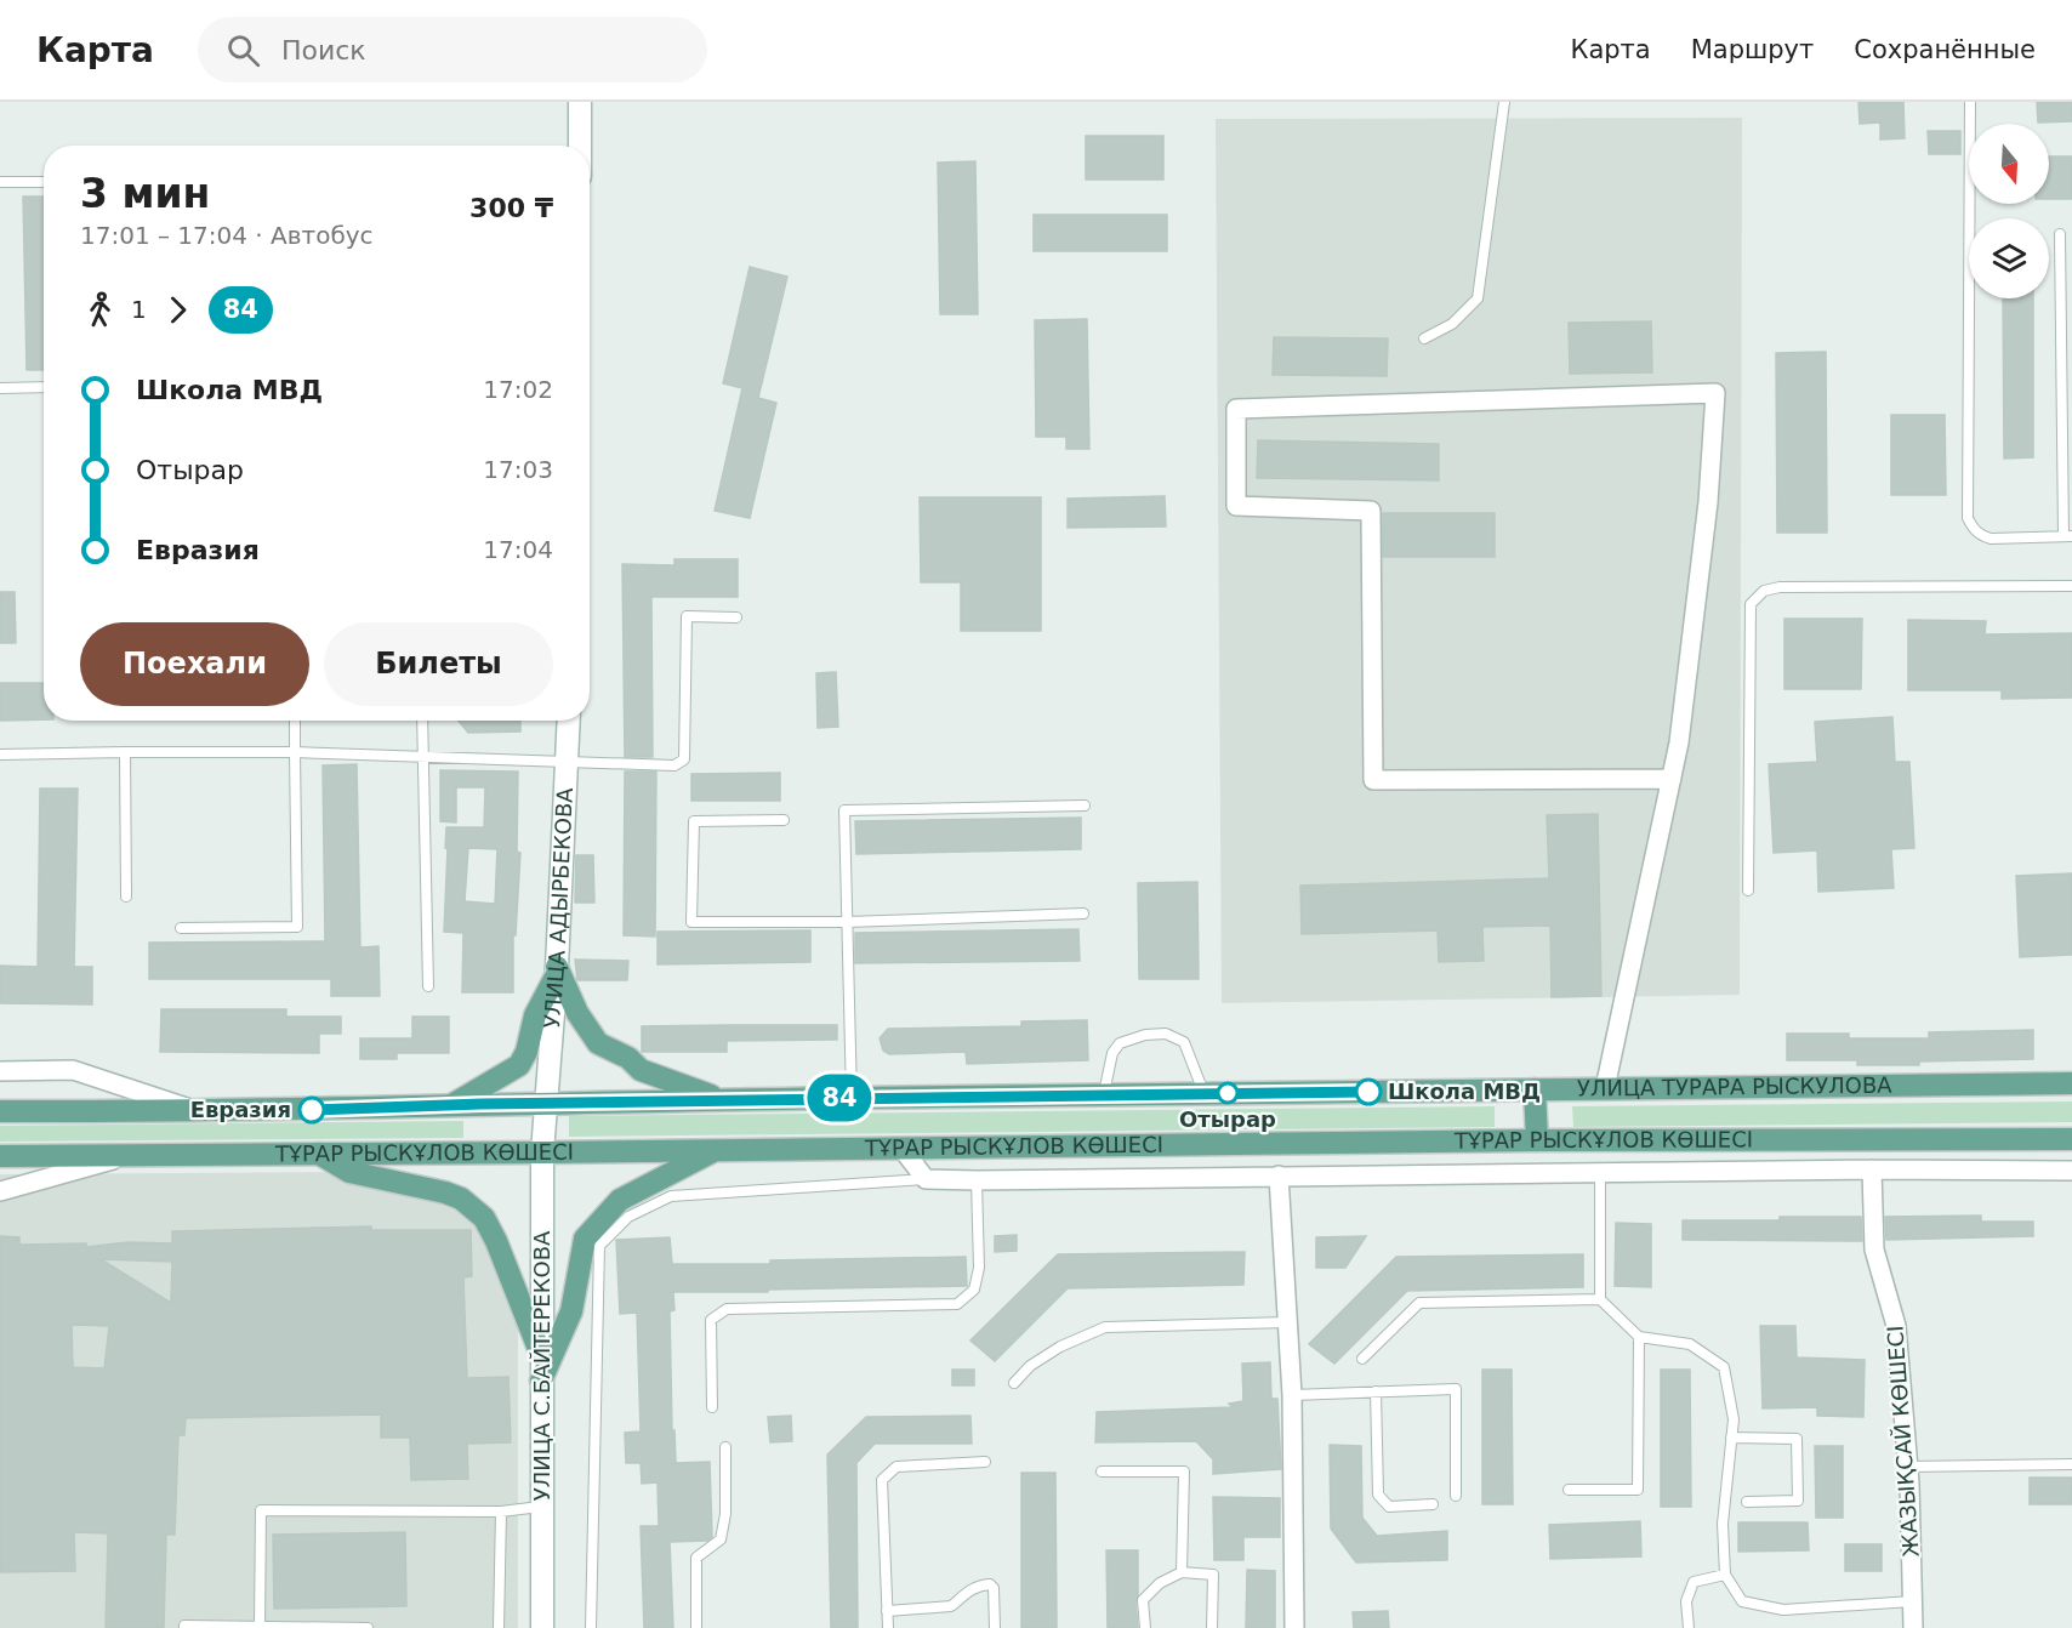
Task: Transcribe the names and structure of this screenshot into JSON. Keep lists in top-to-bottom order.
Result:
{
  "streets": {
    "main road": [
      "УЛИЦА АДЫРБЕКОВА",
      "УЛИЦА ТУРАРА РЫСКУЛОВА",
      "ТҰРАР РЫСКҰЛОВ КӨШЕСІ",
      "УЛИЦА С.БАЙТЕРЕКОВА"
    ],
    "street": ["ЖАЗЫҚСАЙ КӨШЕСІ"]
  },
  "crossings": [
    ["УЛИЦА АДЫРБЕКОВА", "УЛИЦА ТУРАРА РЫСКУЛОВА"],
    ["УЛИЦА АДЫРБЕКОВА", "УЛИЦА С.БАЙТЕРЕКОВА"],
    ["УЛИЦА ТУРАРА РЫСКУЛОВА", "УЛИЦА С.БАЙТЕРЕКОВА"],
    ["ТҰРАР РЫСКҰЛОВ КӨШЕСІ", "УЛИЦА С.БАЙТЕРЕКОВА"]
  ],
  "places": ["Школа МВД", "Отырар", "Евразия"],
  "lines": ["bus line 84"],
  "north": "bottom",
  "page": {
    "header": "Карта",
    "search": "Поиск",
    "nav": ["Карта", "Маршрут", "Сохранённые"],
    "on_map": "84",
    "heading": ["3 мин", "17:01 – 17:04 · Автобус", "300 ₸"],
    "legs": ["1", "84"],
    "list": [
      {
        "name": "Школа МВД",
        "value": "17:02"
      },
      {
        "name": "Отырар",
        "value": "17:03"
      },
      {
        "name": "Евразия",
        "value": "17:04"
      }
    ],
    "buttons": ["Поехали", "Билеты"]
  }
}
